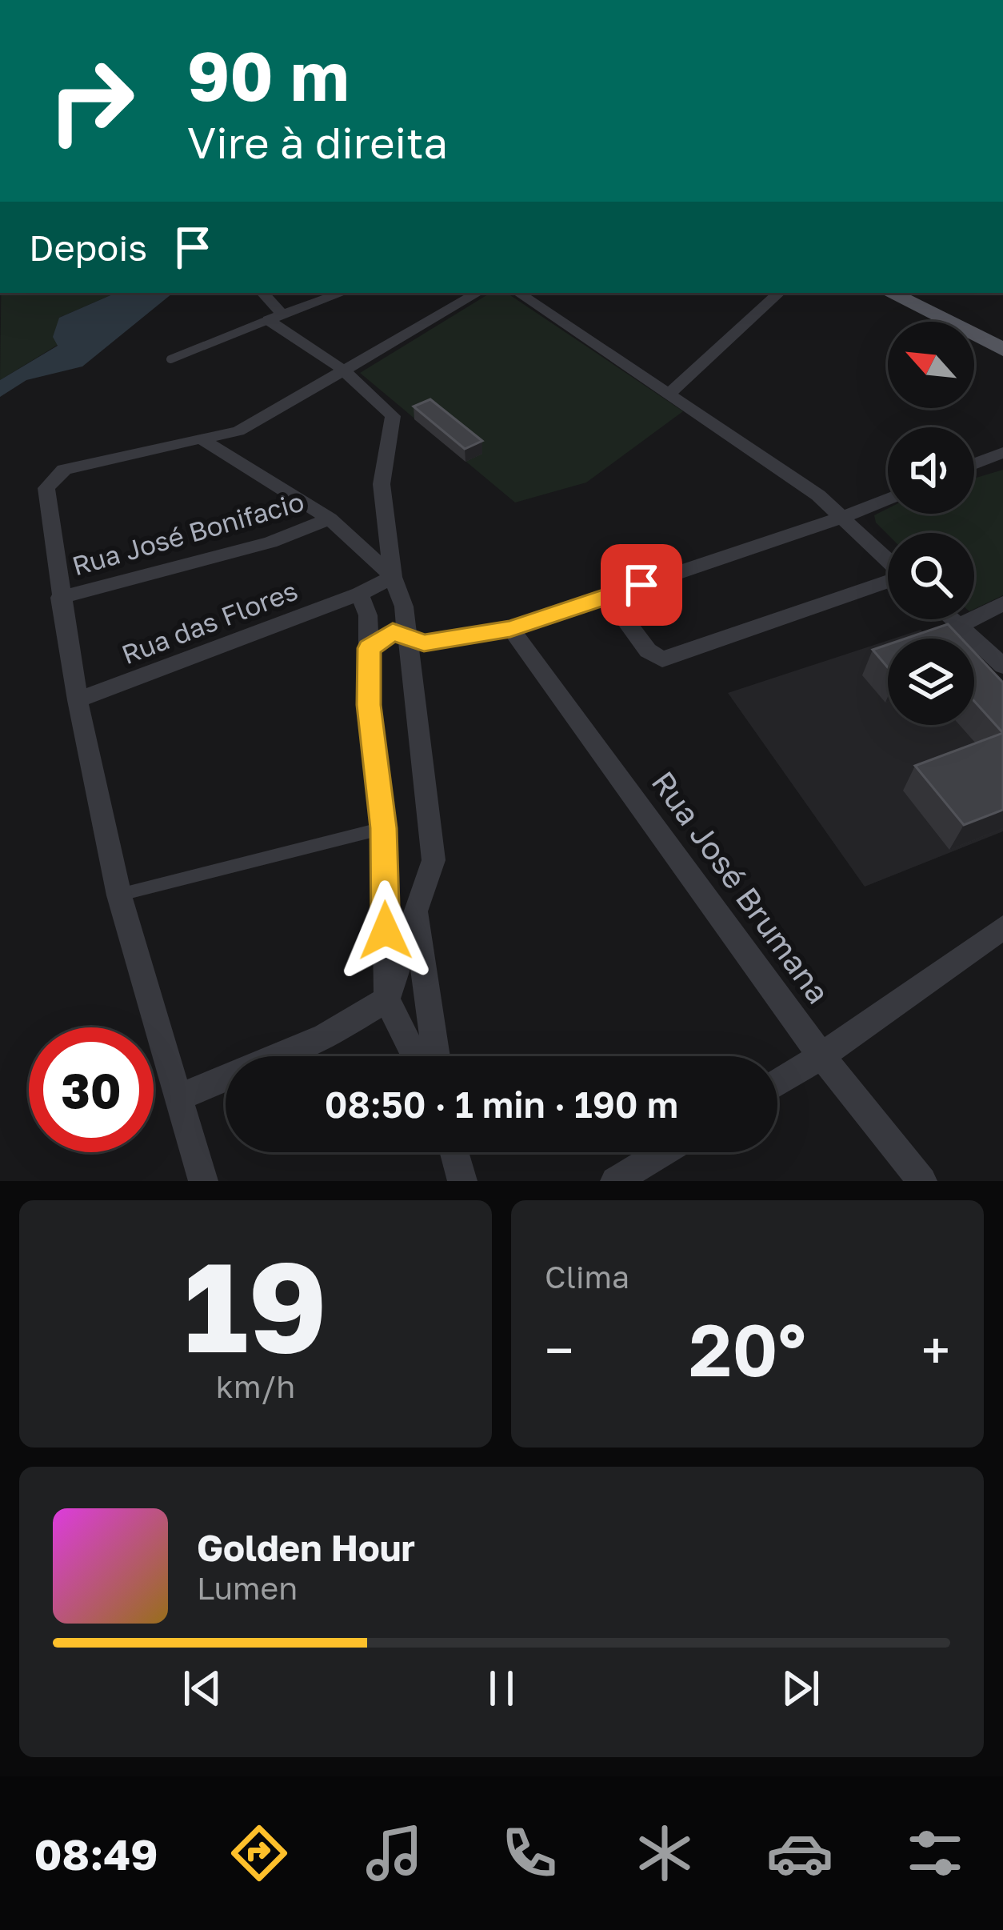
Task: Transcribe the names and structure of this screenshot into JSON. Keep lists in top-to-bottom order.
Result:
{
  "streets": {
    "street": ["Rua José Bonifacio", "Rua das Flores", "Rua José Brumana"]
  },
  "north": "top left",
  "page": {
    "turn": ["90 m", "Vire à direita"],
    "then": "Depois",
    "limit": "30",
    "trip": "08:50 · 1 min · 190 m",
    "tile": [
      ["19", "km/h"],
      "Clima"
    ],
    "heat": ["−", "20°", "+"],
    "song": ["Golden Hour", "Lumen"],
    "tabs": "08:49"
  }
}
